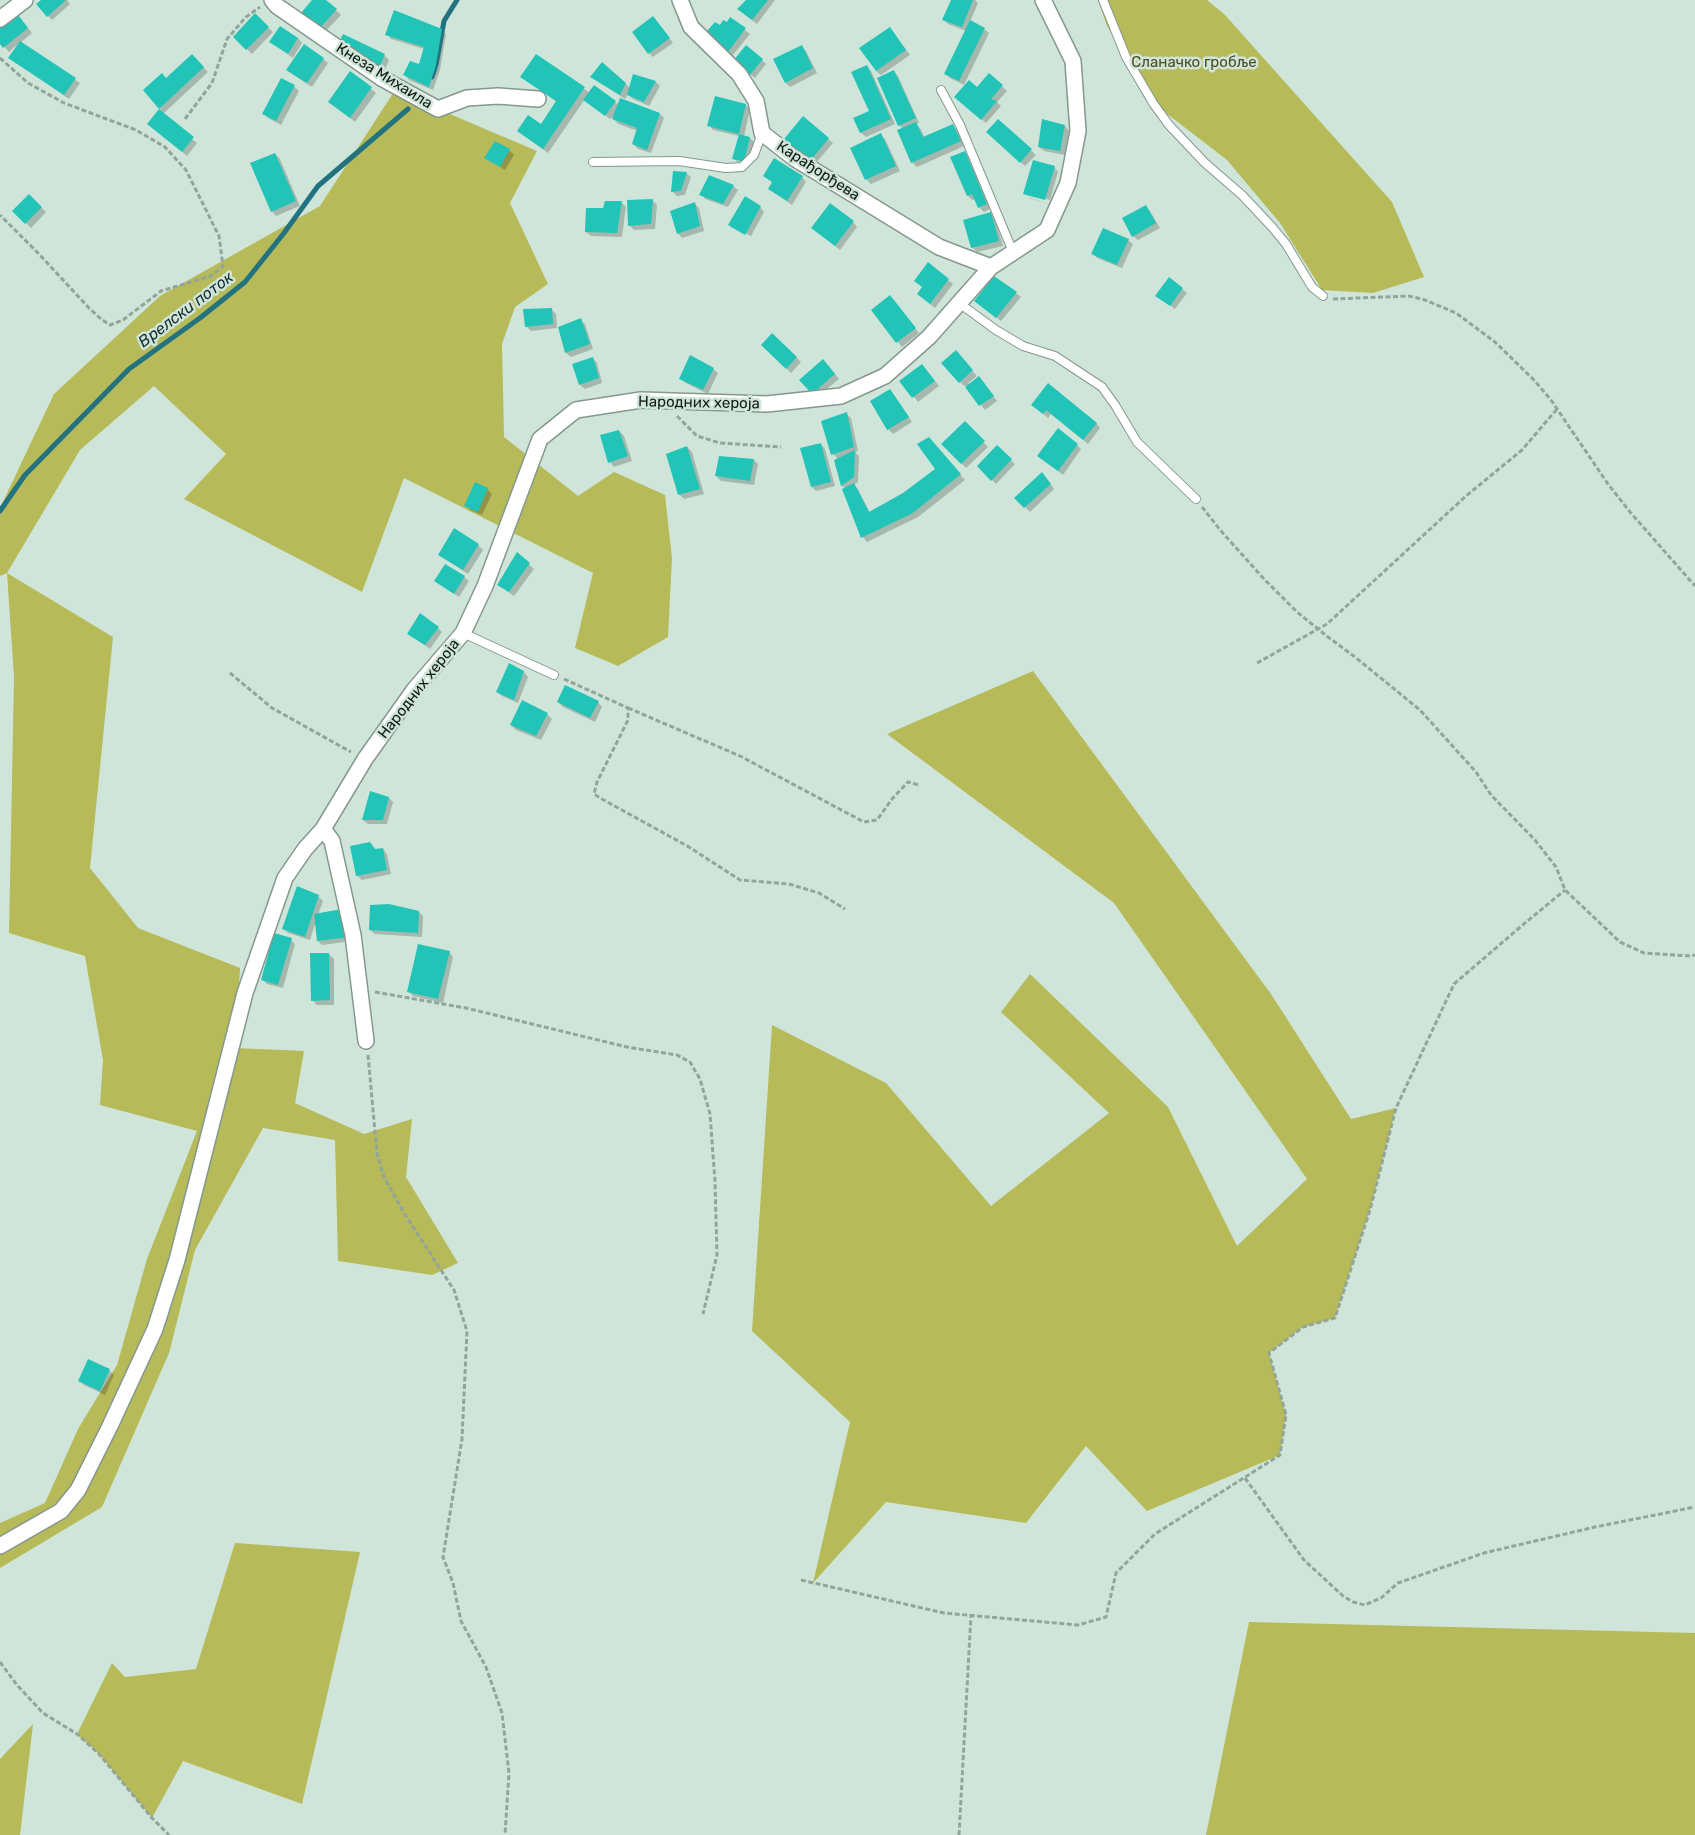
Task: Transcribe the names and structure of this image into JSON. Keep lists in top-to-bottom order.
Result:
{
  "streets": {
    "street": ["Кнеза Михаила", "Карађорђева", "Народних хероја"]
  },
  "crossings": [
    ["Карађорђева", "Народних хероја"]
  ],
  "water": ["Врелски поток"],
  "parks": ["Сланачко гробље"]
}
